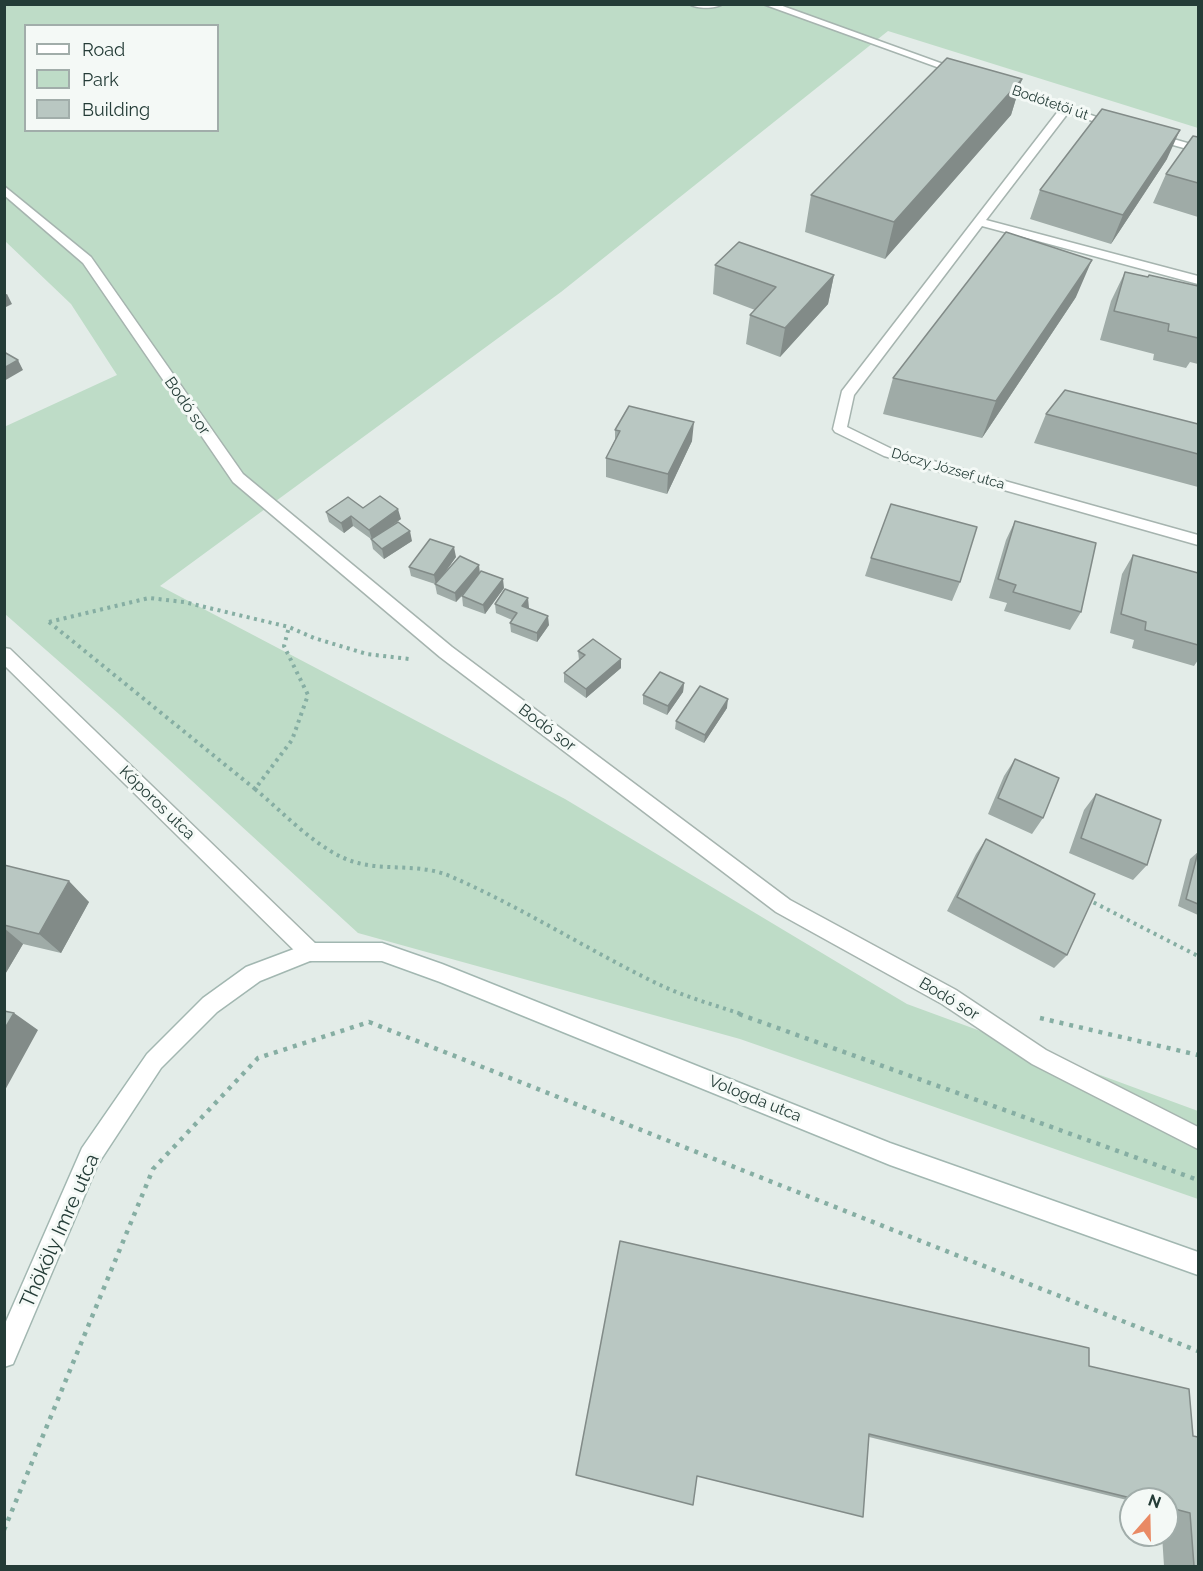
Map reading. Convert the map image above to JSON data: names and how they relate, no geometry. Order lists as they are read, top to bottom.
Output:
{
  "streets": {
    "street": [
      "Bodótetői út",
      "Bodó sor",
      "Dóczy József utca",
      "Kőporos utca",
      "Vologda utca",
      "Thököly Imre utca"
    ]
  },
  "crossings": [
    ["Bodótetői út", "Dóczy József utca"],
    ["Kőporos utca", "Vologda utca"],
    ["Kőporos utca", "Thököly Imre utca"],
    ["Vologda utca", "Thököly Imre utca"]
  ],
  "legend": ["Road", "Park", "Building"],
  "north": "top"
}
